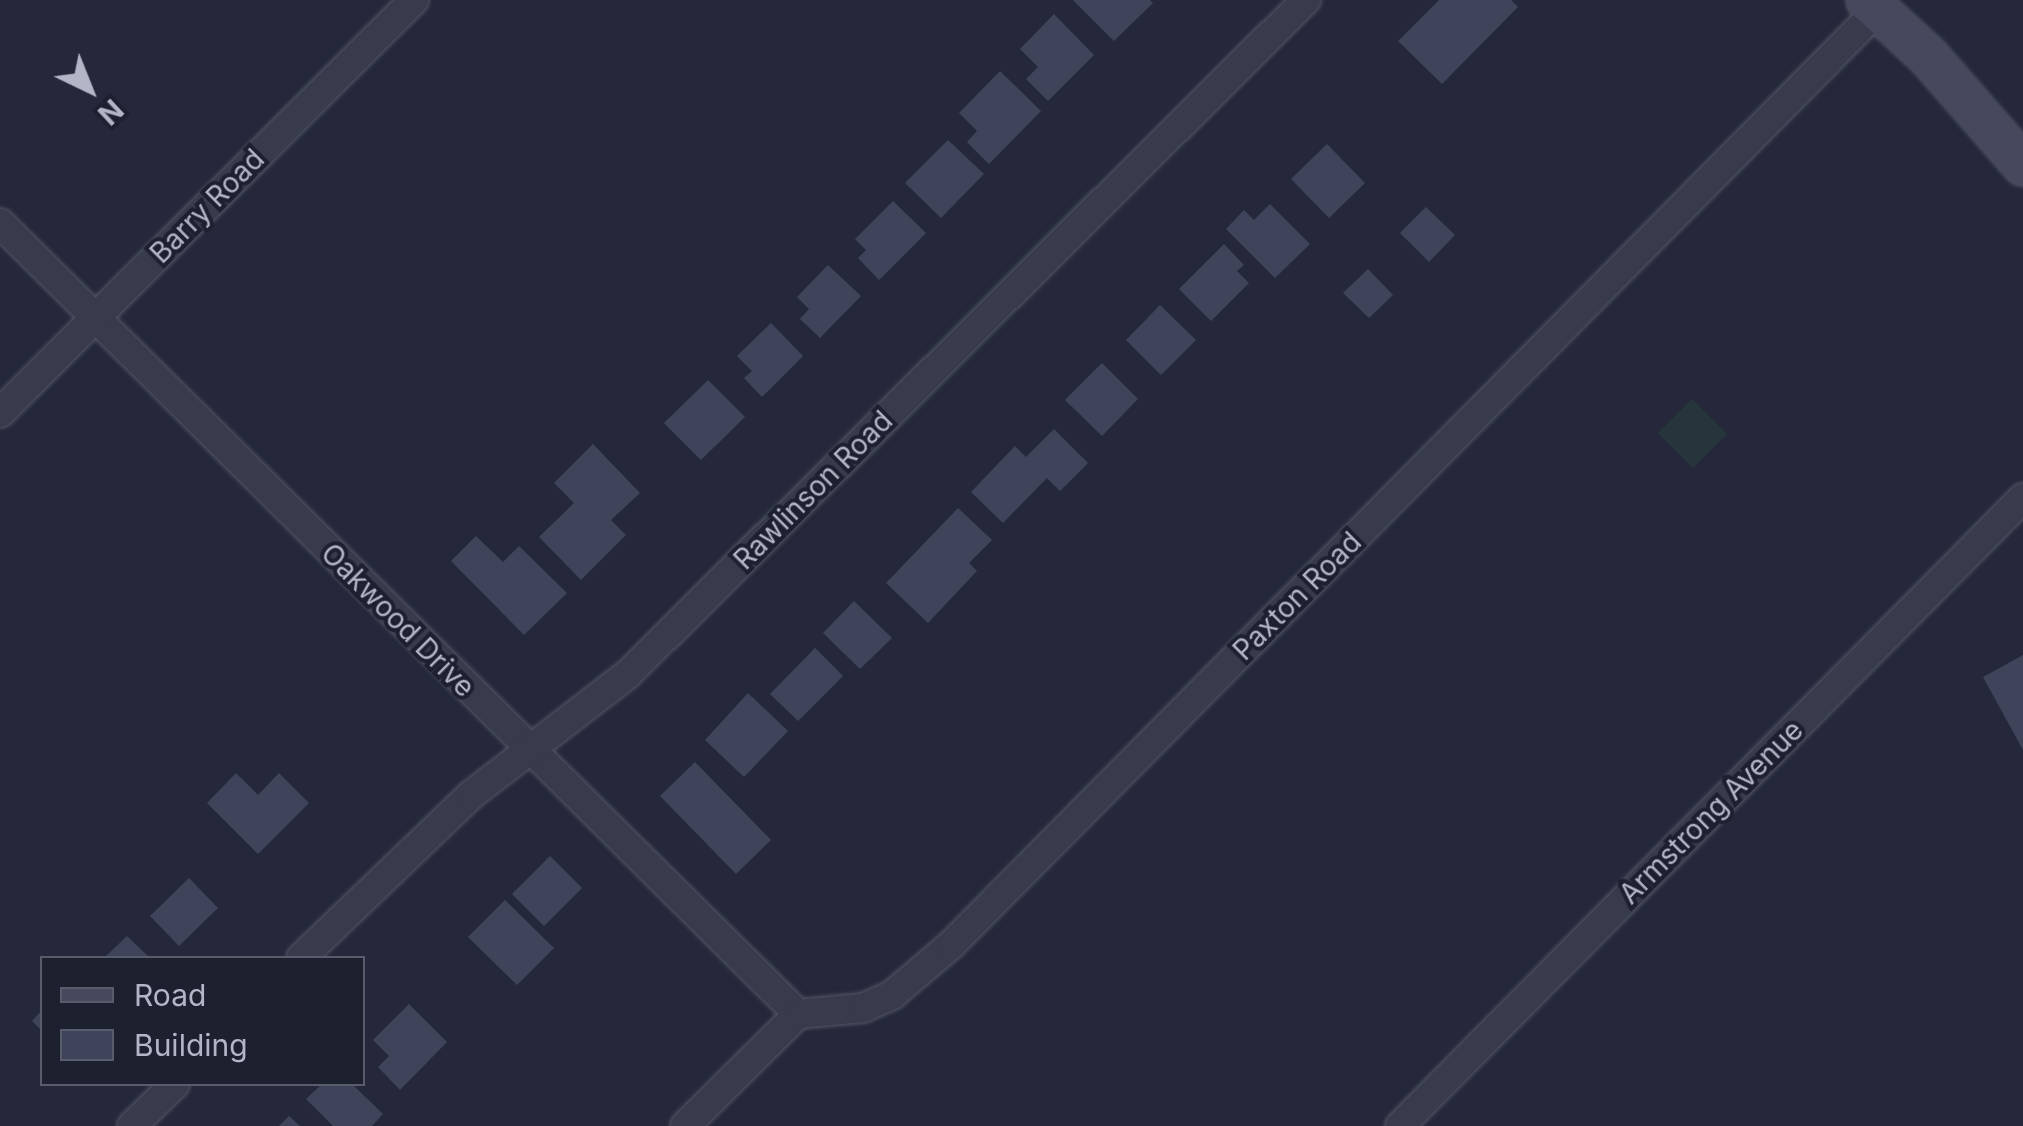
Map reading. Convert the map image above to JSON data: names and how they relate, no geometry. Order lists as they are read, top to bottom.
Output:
{
  "streets": {
    "street": [
      "Barry Road",
      "Rawlinson Road",
      "Paxton Road",
      "Oakwood Drive",
      "Armstrong Avenue"
    ]
  },
  "crossings": [
    ["Barry Road", "Oakwood Drive"],
    ["Rawlinson Road", "Oakwood Drive"],
    ["Paxton Road", "Oakwood Drive"]
  ],
  "legend": ["Road", "Building"],
  "north": "bottom right"
}
